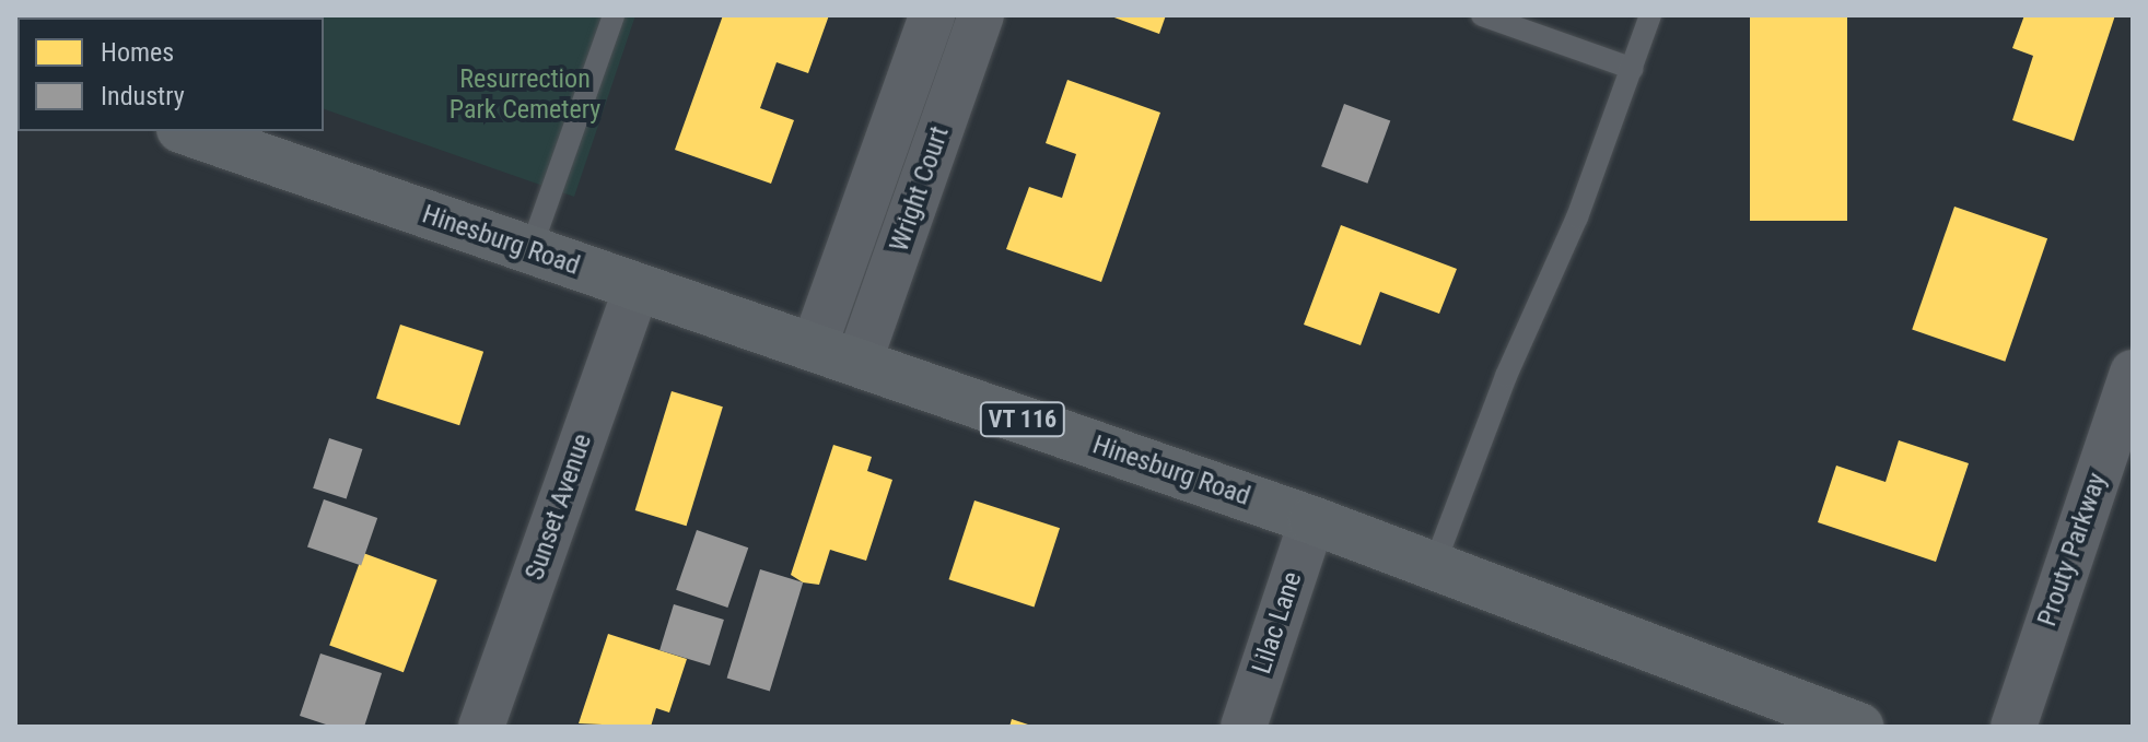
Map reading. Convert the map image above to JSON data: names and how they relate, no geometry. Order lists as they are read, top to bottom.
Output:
{
  "streets": {
    "main road": ["Hinesburg Road", "VT 116"],
    "street": [
      "Wright Court",
      "Sunset Avenue",
      "Prouty Parkway",
      "Lilac Lane"
    ]
  },
  "crossings": [
    ["Wright Court", "Hinesburg Road"],
    ["Hinesburg Road", "Sunset Avenue"],
    ["Hinesburg Road", "Lilac Lane"]
  ],
  "parks": ["Resurrection Park Cemetery"],
  "legend": ["Homes", "Industry"]
}
